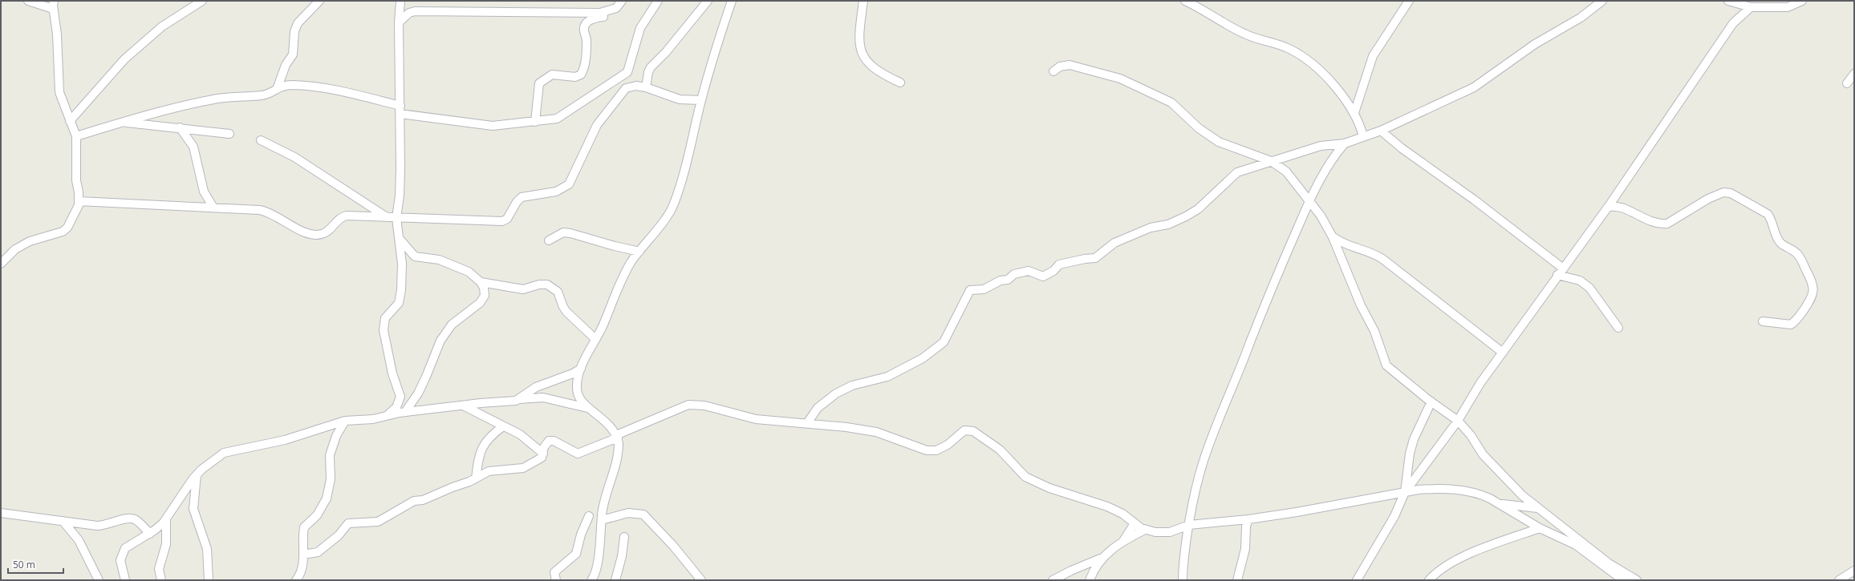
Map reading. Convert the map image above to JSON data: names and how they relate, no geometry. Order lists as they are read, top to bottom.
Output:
{
  "scale_bar": "50 m"
}
